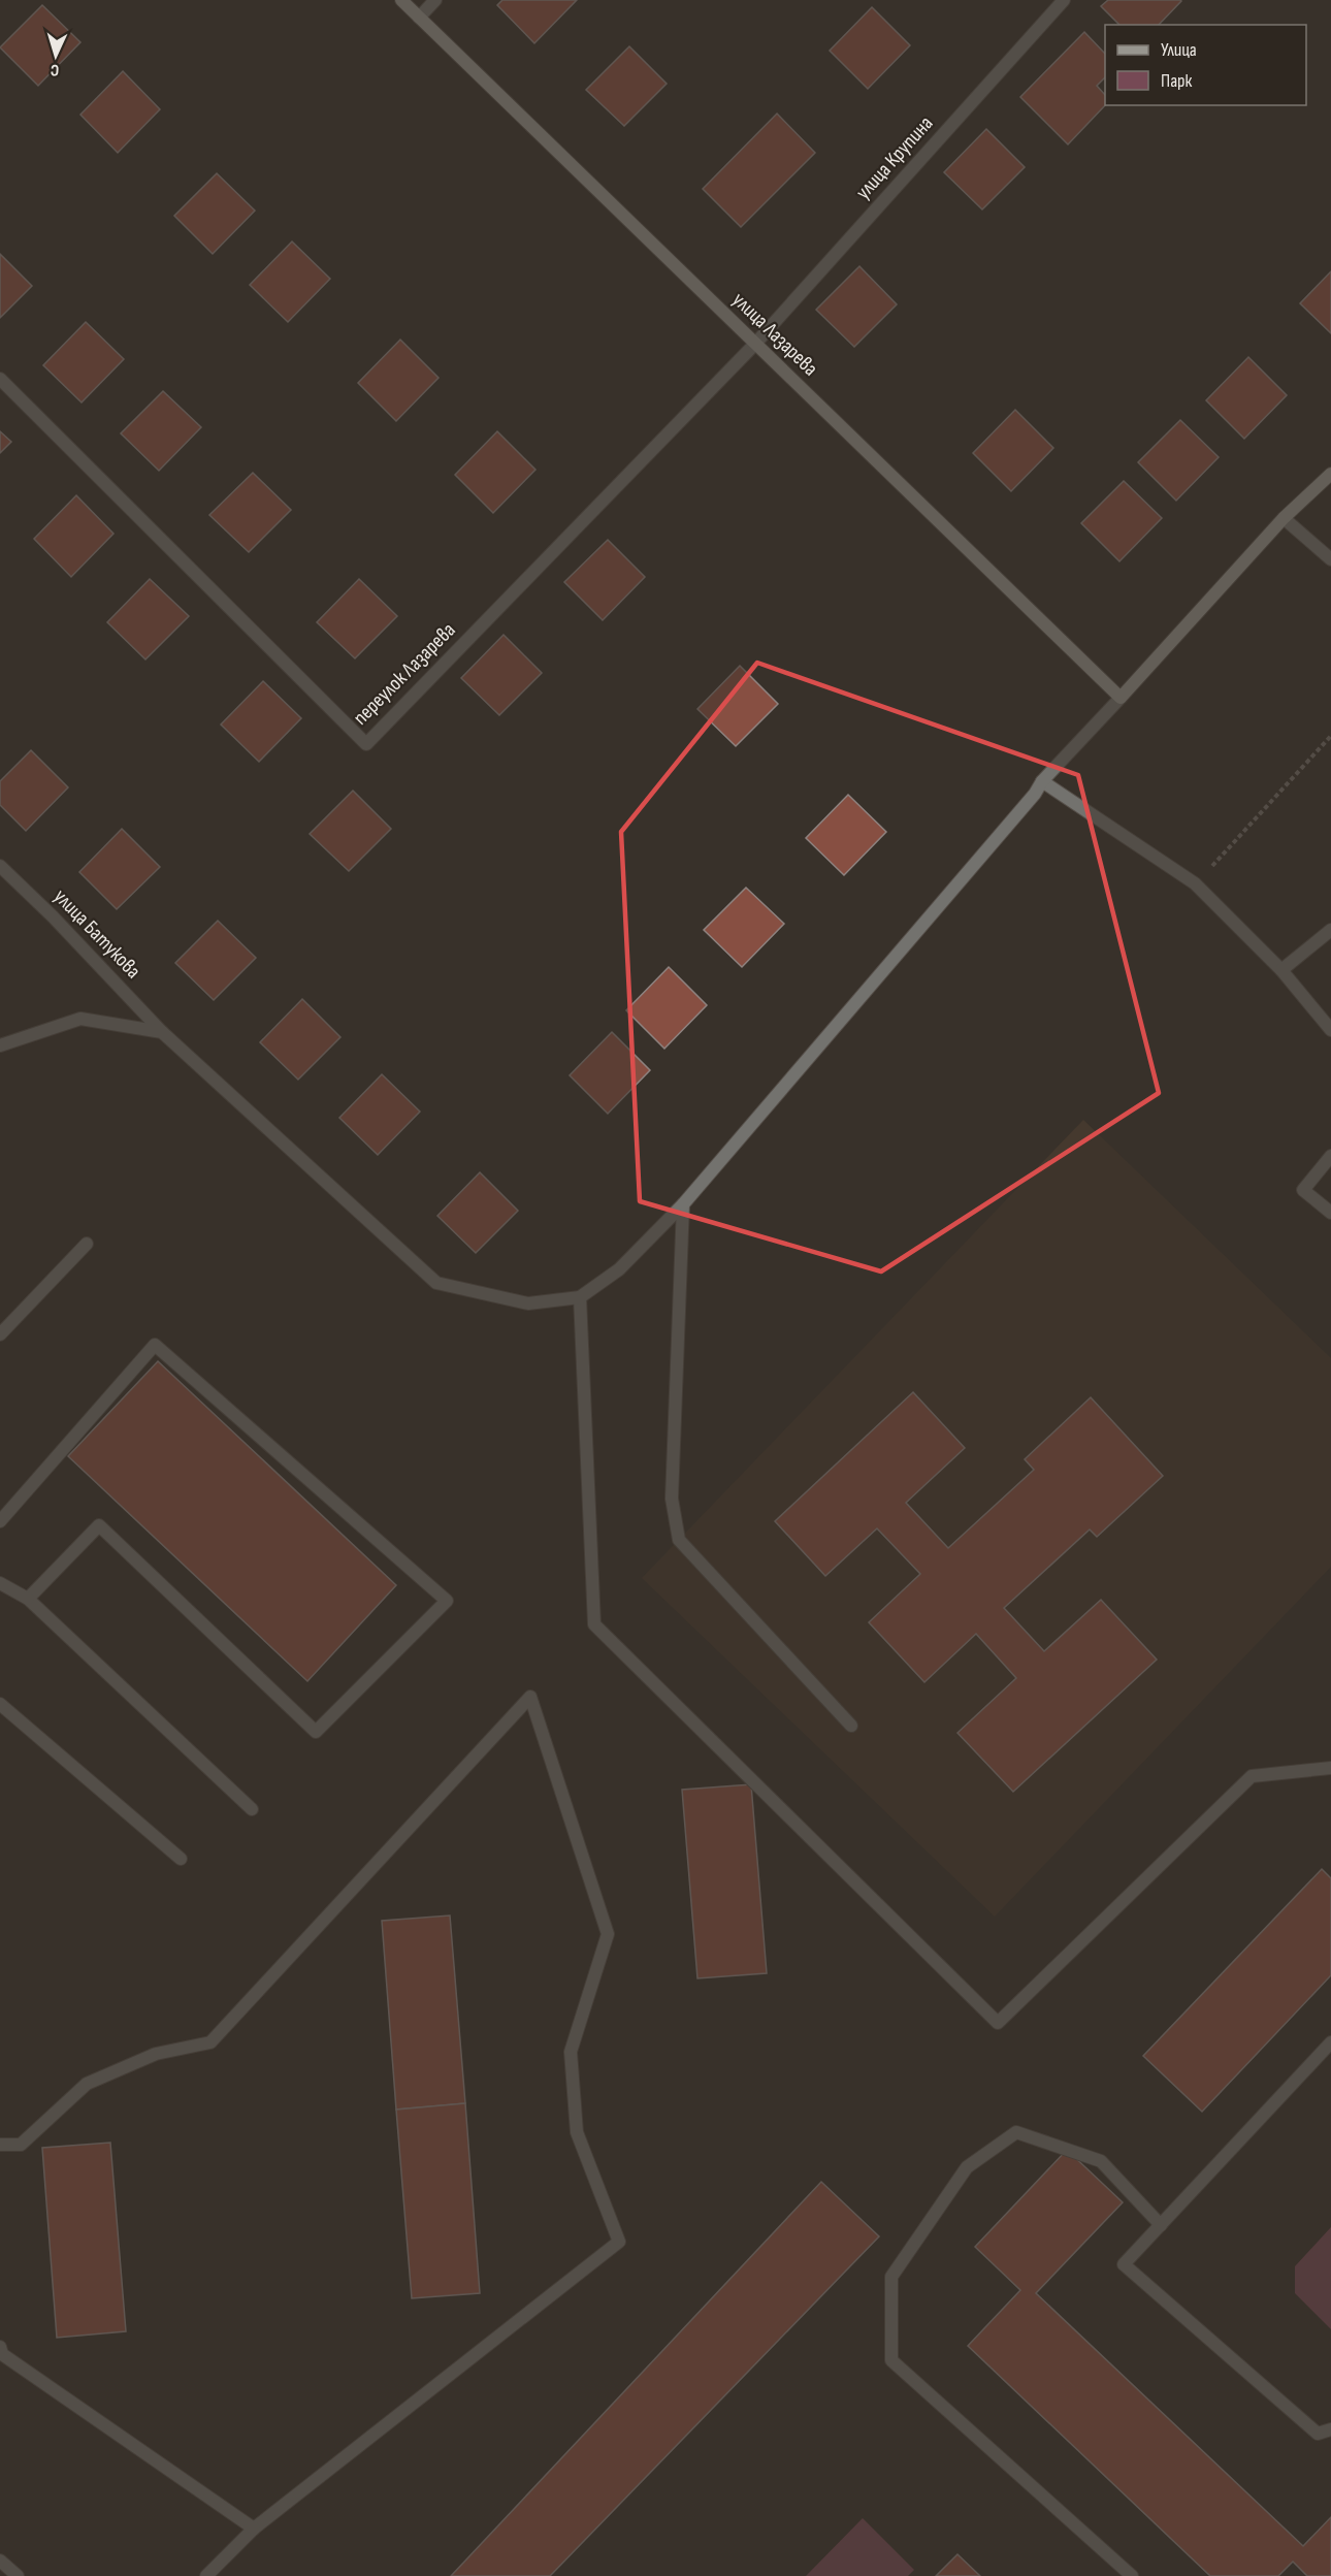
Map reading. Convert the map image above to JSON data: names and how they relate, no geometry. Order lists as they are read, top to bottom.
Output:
{
  "streets": {
    "main road": ["улица Лазарева"],
    "street": ["улица Крупина", "переулок Лазарева", "улица Батукова"]
  },
  "crossings": [
    ["улица Крупина", "улица Лазарева"],
    ["улица Крупина", "переулок Лазарева"],
    ["улица Лазарева", "переулок Лазарева"]
  ],
  "legend": ["Улица", "Парк"],
  "north": "bottom"
}
